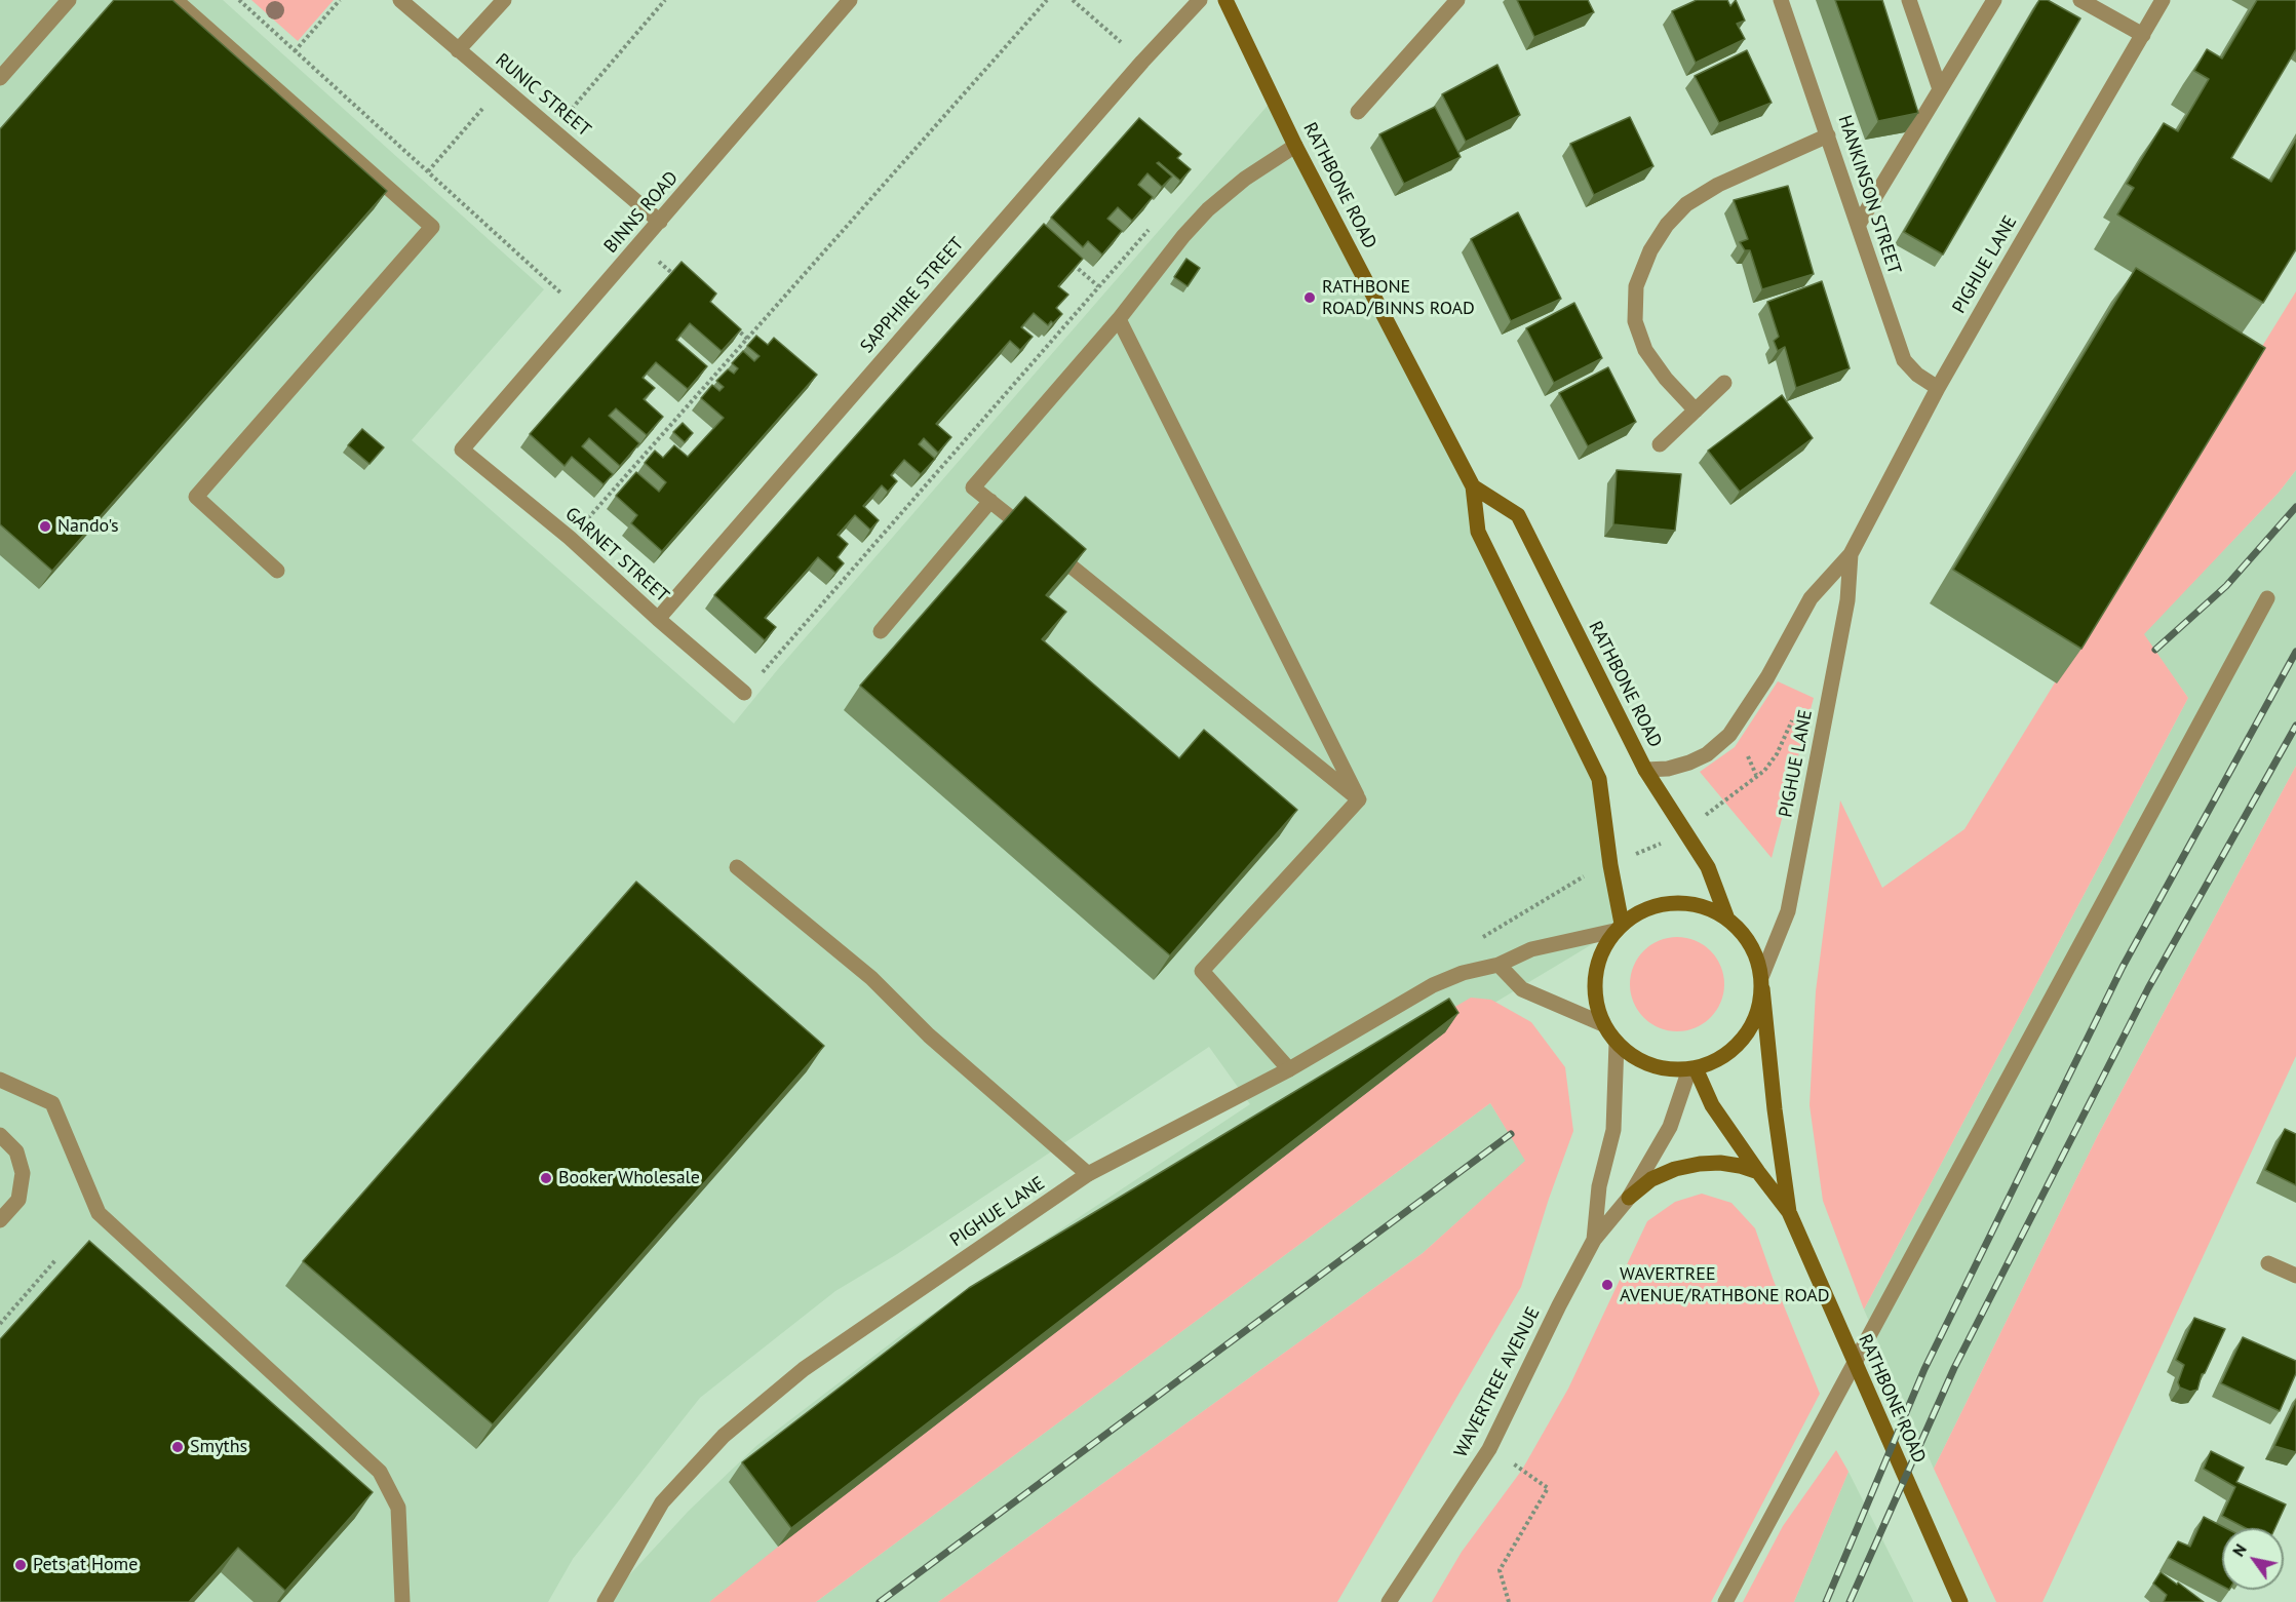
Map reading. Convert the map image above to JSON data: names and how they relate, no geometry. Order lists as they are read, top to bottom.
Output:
{
  "streets": {
    "main road": ["RATHBONE ROAD"],
    "street": [
      "RUNIC STREET",
      "HANKINSON STREET",
      "BINNS ROAD",
      "PIGHUE LANE",
      "SAPPHIRE STREET",
      "GARNET STREET",
      "WAVERTREE AVENUE"
    ]
  },
  "crossings": [
    ["RUNIC STREET", "BINNS ROAD"],
    ["RATHBONE ROAD", "PIGHUE LANE"],
    ["RATHBONE ROAD", "WAVERTREE AVENUE"],
    ["HANKINSON STREET", "PIGHUE LANE"],
    ["BINNS ROAD", "GARNET STREET"],
    ["PIGHUE LANE", "WAVERTREE AVENUE"],
    ["SAPPHIRE STREET", "GARNET STREET"]
  ],
  "places": [
    "RATHBONE ROAD/BINNS ROAD",
    "Nando's",
    "Booker Wholesale",
    "WAVERTREE AVENUE/RATHBONE ROAD",
    "Smyths",
    "Pets at Home"
  ],
  "north": "top left"
}
